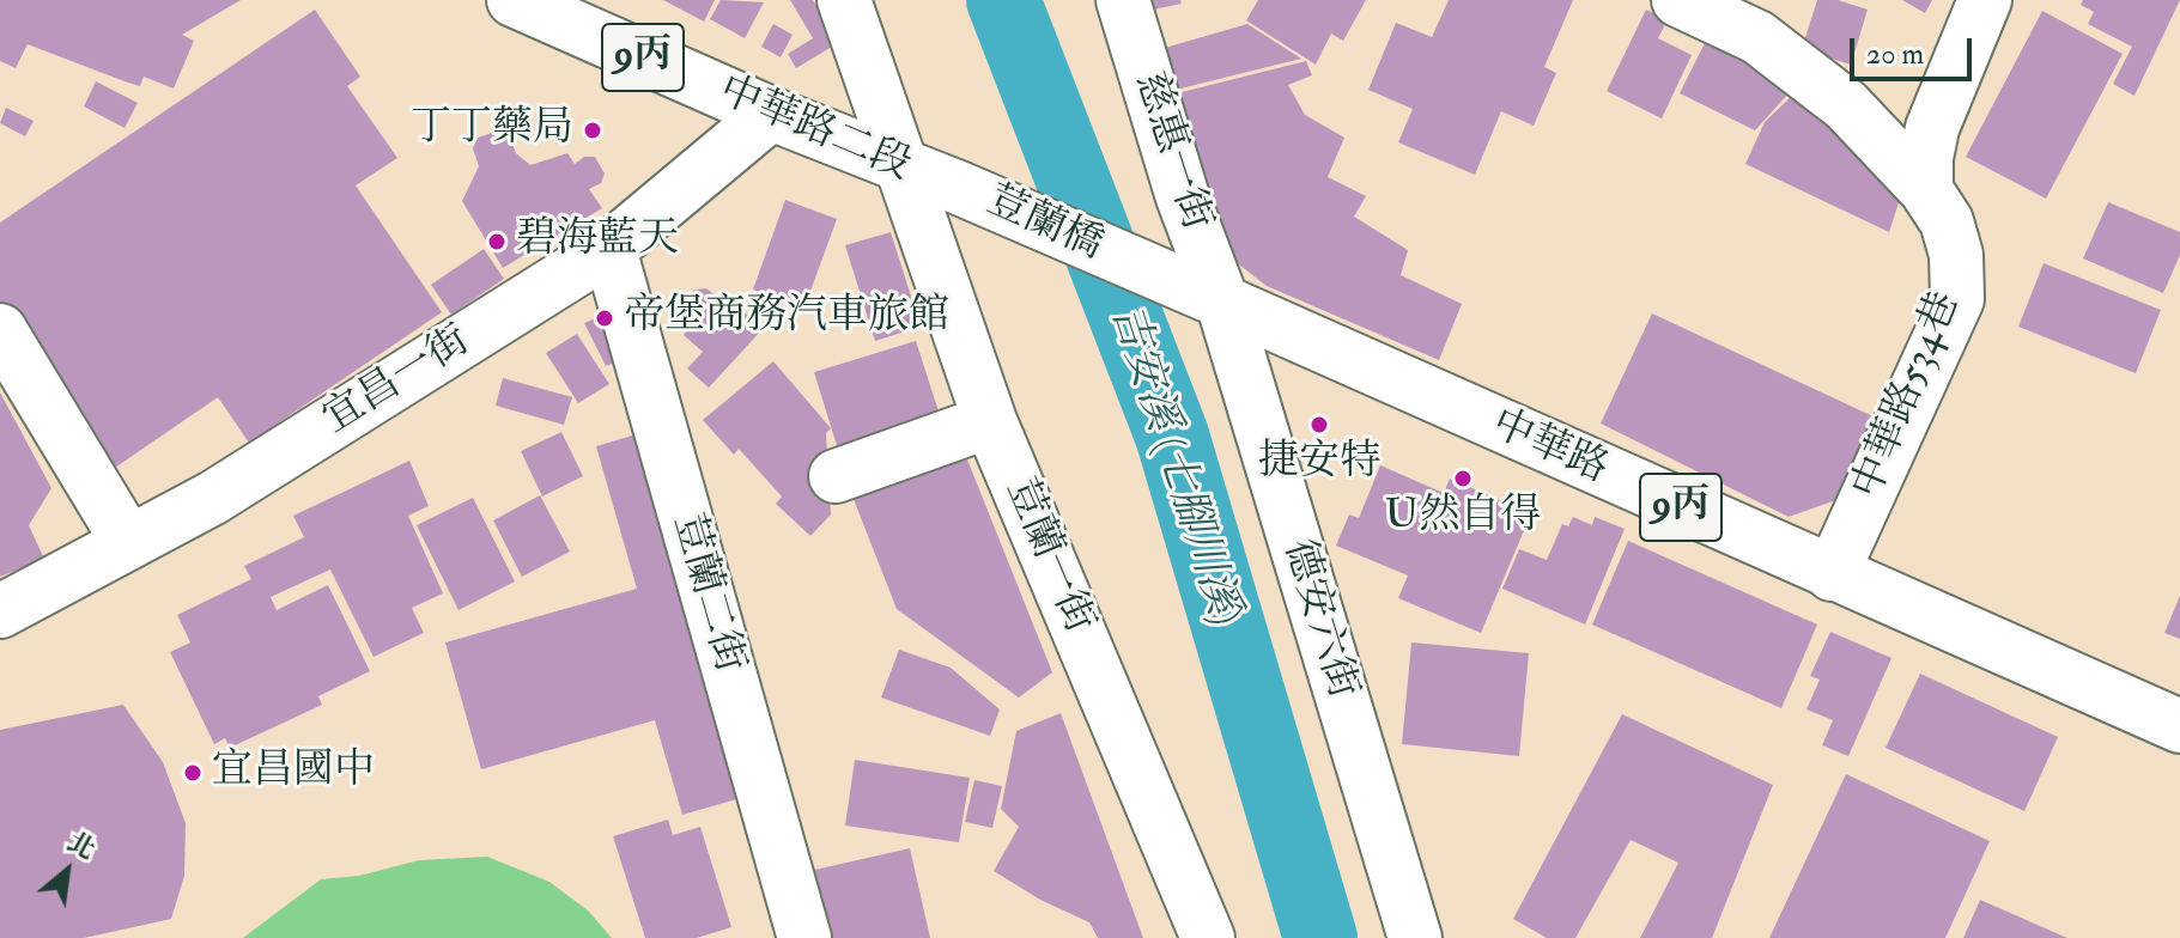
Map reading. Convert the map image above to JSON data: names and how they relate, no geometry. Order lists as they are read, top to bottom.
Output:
{
  "streets": {
    "street": [
      "9丙",
      "中華路二段",
      "慈惠一街",
      "荳蘭橋",
      "宜昌一街",
      "中華路534巷",
      "中華路",
      "荳蘭一街",
      "荳蘭二街",
      "德安六街"
    ]
  },
  "crossings": [
    ["中華路二段", "荳蘭橋"],
    ["中華路二段", "宜昌一街"],
    ["中華路二段", "荳蘭一街"],
    ["慈惠一街", "荳蘭橋"],
    ["慈惠一街", "中華路"],
    ["慈惠一街", "德安六街"],
    ["荳蘭橋", "中華路"],
    ["荳蘭橋", "德安六街"],
    ["宜昌一街", "荳蘭二街"],
    ["中華路534巷", "中華路"],
    ["中華路", "德安六街"]
  ],
  "water": ["吉安溪 (七腳川溪)"],
  "places": [
    "丁丁藥局",
    "碧海藍天",
    "帝堡商務汽車旅館",
    "捷安特",
    "U然自得",
    "宜昌國中"
  ],
  "scale_bar": "20 m",
  "north": "top right"
}
